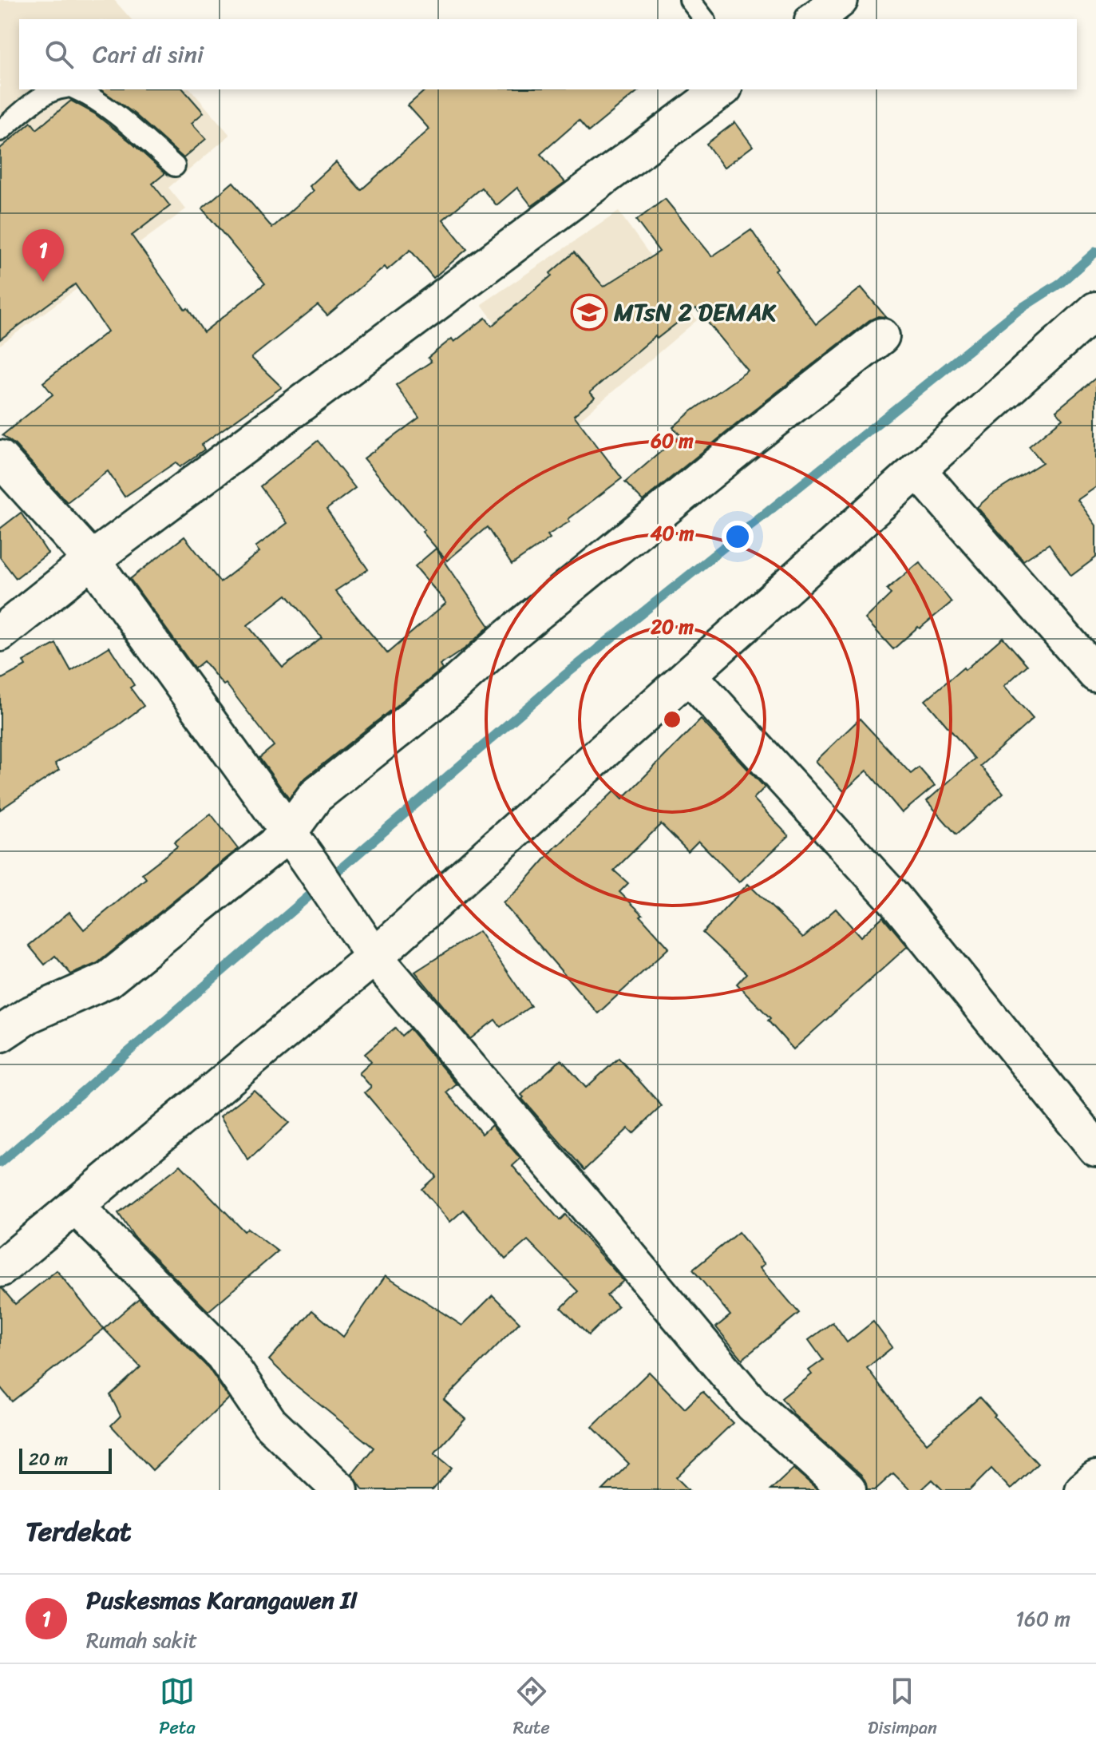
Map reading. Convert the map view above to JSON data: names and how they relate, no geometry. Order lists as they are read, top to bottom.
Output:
{
  "places": {
    "school or university": ["MTsN 2 DEMAK"]
  },
  "scale_bar": "20 m",
  "page": {
    "search": "Cari di sini",
    "pins": "1",
    "scale": "20 m",
    "heading": "Terdekat",
    "list": [
      {
        "mark": "1",
        "name": "Puskesmas Karangawen II",
        "note": "Rumah sakit",
        "value": "160 m"
      }
    ],
    "nav": ["Peta", "Rute", "Disimpan"]
  },
  "rings": ["60 m", "40 m", "20 m"]
}
